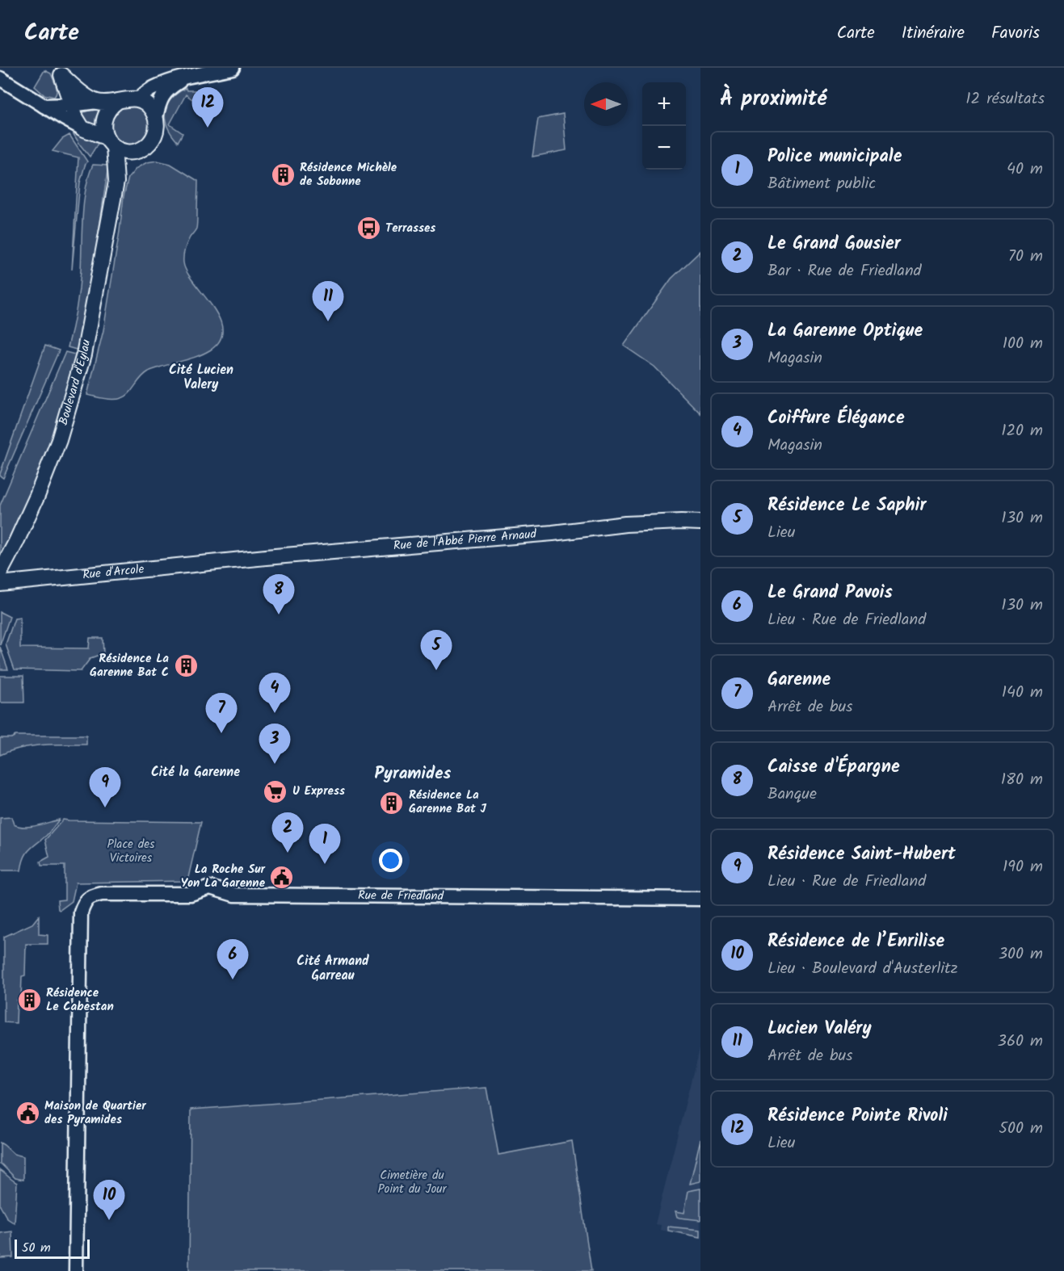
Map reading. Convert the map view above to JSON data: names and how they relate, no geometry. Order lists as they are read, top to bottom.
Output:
{
  "streets": {
    "main road": ["Boulevard d'Eylau", "Rue de l'Abbé Pierre Arnaud", "Rue d'Arcole"],
    "street": ["Rue de Friedland"]
  },
  "crossings": [
    ["Rue de l'Abbé Pierre Arnaud", "Rue d'Arcole"]
  ],
  "districts": [
    "Cité Lucien Valery",
    "Cité la Garenne",
    "Pyramides",
    "Cité Armand Garreau"
  ],
  "parks": ["Place des Victoires", "Cimetière du Point du Jour"],
  "places": {
    "building": [
      "Résidence Michèle de Sobonne",
      "Résidence La Garenne Bat C",
      "Résidence La Garenne Bat J",
      "Résidence Le Cabestan"
    ],
    "bus stop": ["Terrasses"],
    "supermarket": ["U Express"],
    "public building": ["La Roche Sur Yon La Garenne", "Maison de Quartier des Pyramides"]
  },
  "scale_bar": "50 m",
  "north": "left",
  "page": {
    "header": "Carte",
    "nav": ["Carte", "Itinéraire", "Favoris"],
    "heading": ["À proximité", "12 résultats"],
    "map_buttons": ["+", "−"],
    "pins": [
      "12",
      "11",
      "8",
      "5",
      "4",
      "7",
      "3",
      "9",
      "2",
      "1",
      "6",
      "10"
    ],
    "list": [
      {
        "mark": "1",
        "name": "Police municipale",
        "note": "Bâtiment public",
        "value": "40 m"
      },
      {
        "mark": "2",
        "name": "Le Grand Gousier",
        "note": "Bar · Rue de Friedland",
        "value": "70 m"
      },
      {
        "mark": "3",
        "name": "La Garenne Optique",
        "note": "Magasin",
        "value": "100 m"
      },
      {
        "mark": "4",
        "name": "Coiffure Élégance",
        "note": "Magasin",
        "value": "120 m"
      },
      {
        "mark": "5",
        "name": "Résidence Le Saphir",
        "note": "Lieu",
        "value": "130 m"
      },
      {
        "mark": "6",
        "name": "Le Grand Pavois",
        "note": "Lieu · Rue de Friedland",
        "value": "130 m"
      },
      {
        "mark": "7",
        "name": "Garenne",
        "note": "Arrêt de bus",
        "value": "140 m"
      },
      {
        "mark": "8",
        "name": "Caisse d'Épargne",
        "note": "Banque",
        "value": "180 m"
      },
      {
        "mark": "9",
        "name": "Résidence Saint-Hubert",
        "note": "Lieu · Rue de Friedland",
        "value": "190 m"
      },
      {
        "mark": "10",
        "name": "Résidence de l’Enrilise",
        "note": "Lieu · Boulevard d'Austerlitz",
        "value": "300 m"
      },
      {
        "mark": "11",
        "name": "Lucien Valéry",
        "note": "Arrêt de bus",
        "value": "360 m"
      },
      {
        "mark": "12",
        "name": "Résidence Pointe Rivoli",
        "note": "Lieu",
        "value": "500 m"
      }
    ],
    "scale": "50 m"
  }
}
